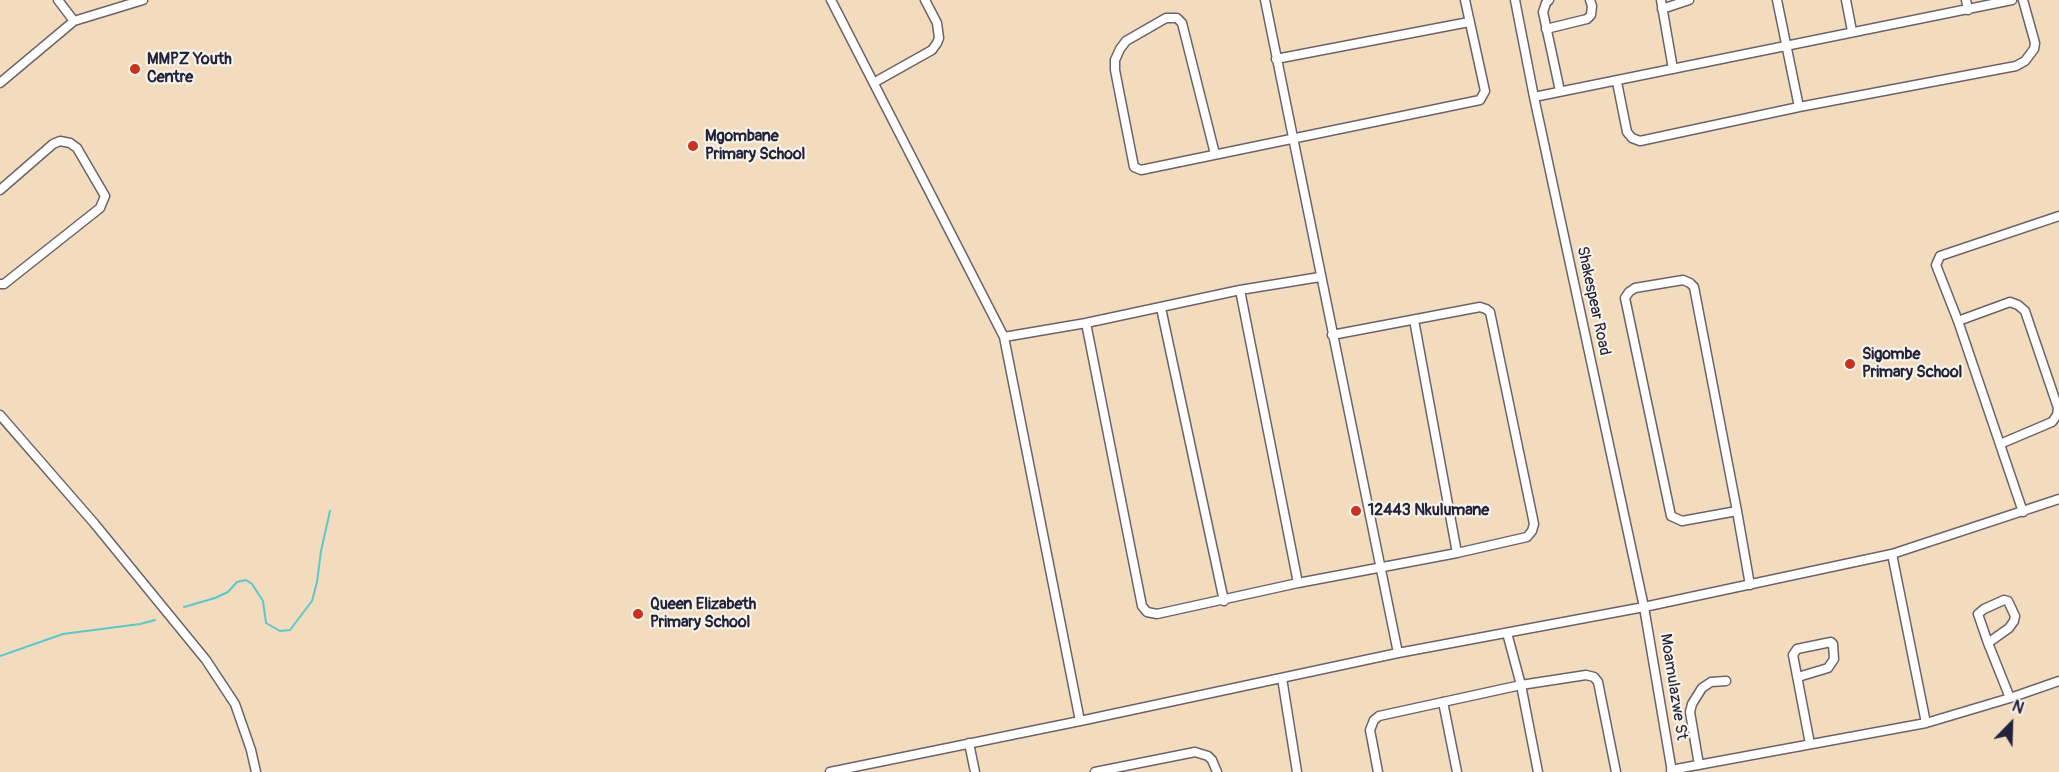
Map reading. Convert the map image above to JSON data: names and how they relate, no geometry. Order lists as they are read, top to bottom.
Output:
{
  "streets": {
    "street": ["Shakespear Road", "Moamulazwe St"]
  },
  "crossings": [
    ["Shakespear Road", "Moamulazwe St"]
  ],
  "places": [
    "MMPZ Youth Centre",
    "Mgombane Primary School",
    "Sigombe Primary School",
    "12443 Nkulumane",
    "Queen Elizabeth Primary School"
  ],
  "north": "top right"
}
